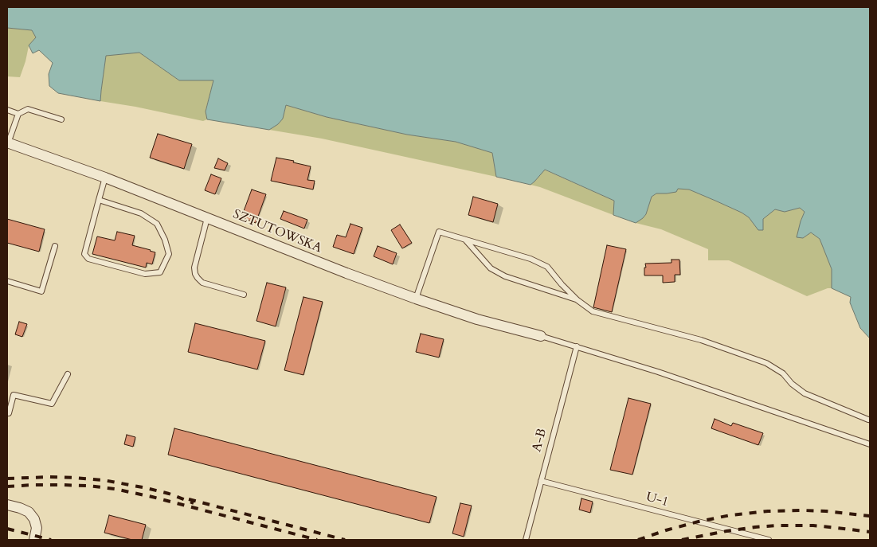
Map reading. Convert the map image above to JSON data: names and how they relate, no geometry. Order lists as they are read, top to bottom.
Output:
{
  "streets": {
    "street": ["SZTUTOWSKA"],
    "lane": ["A-B", "U-1"]
  },
  "crossings": [
    ["A-B", "U-1"]
  ]
}
